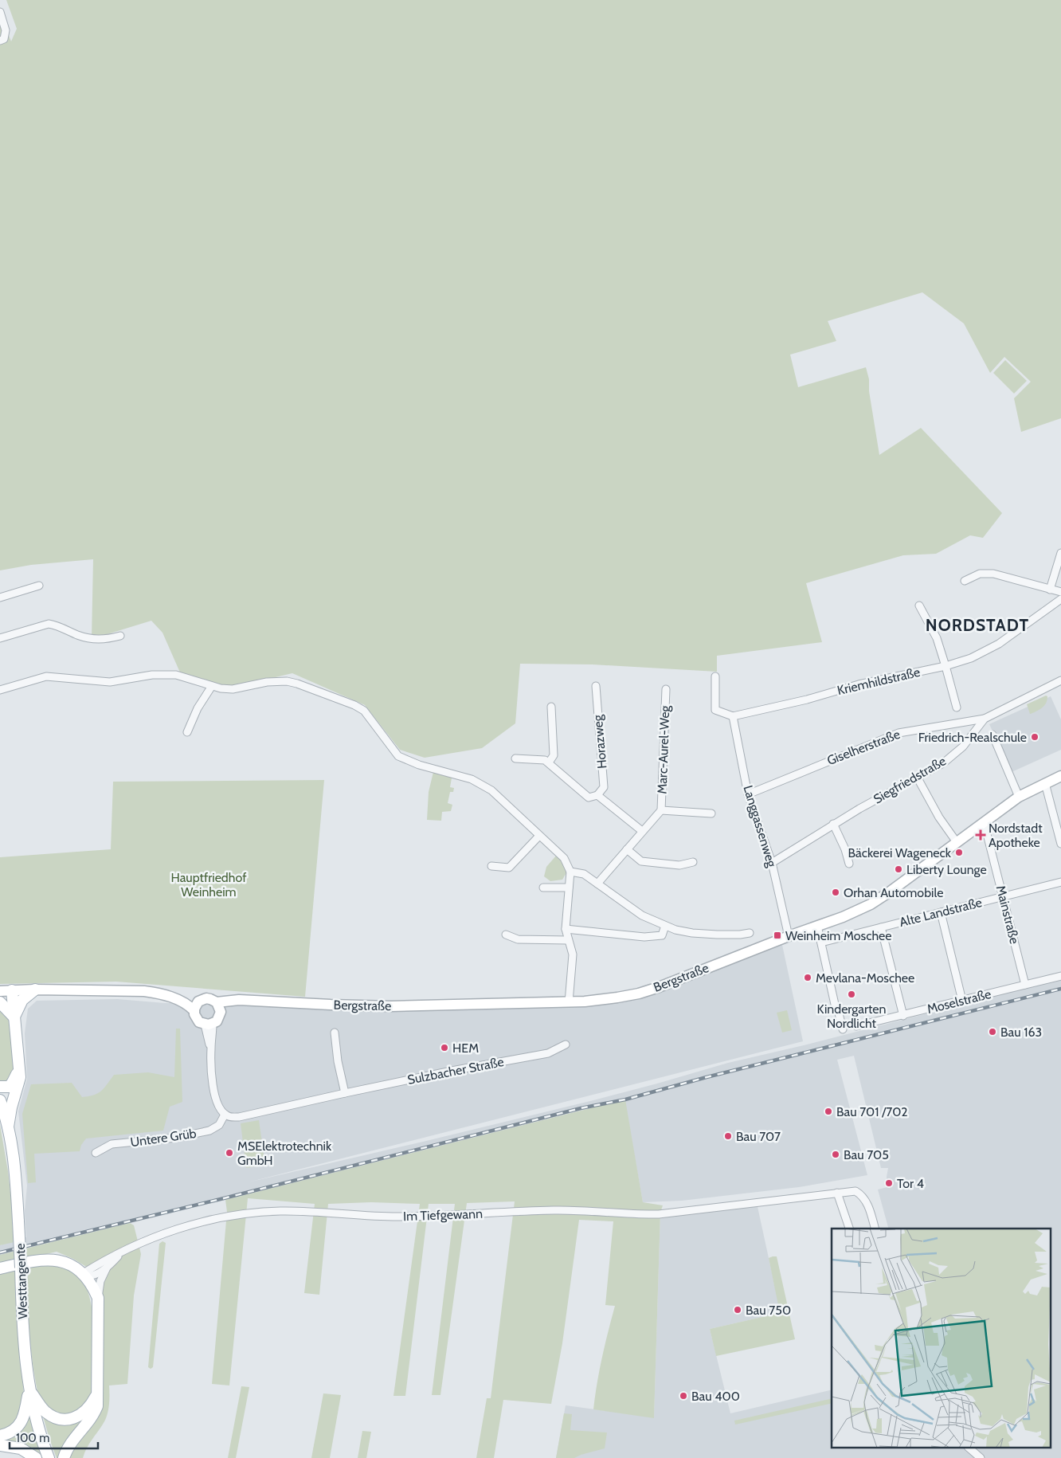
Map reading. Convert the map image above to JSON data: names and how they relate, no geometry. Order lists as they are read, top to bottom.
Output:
{
  "streets": {
    "main road": ["Bergstraße", "Westtangente"],
    "street": [
      "Kriemhildstraße",
      "Horazweg",
      "Giselherstraße",
      "Marc-Aurel-Weg",
      "Siegfriedstraße",
      "Langgassenweg",
      "Alte Landstraße",
      "Mainstraße",
      "Moselstraße",
      "Sulzbacher Straße",
      "Untere Grüb",
      "Im Tiefgewann"
    ]
  },
  "crossings": [
    ["Kriemhildstraße", "Langgassenweg"],
    ["Giselherstraße", "Siegfriedstraße"],
    ["Giselherstraße", "Langgassenweg"],
    ["Siegfriedstraße", "Langgassenweg"],
    ["Langgassenweg", "Bergstraße"],
    ["Alte Landstraße", "Mainstraße"],
    ["Mainstraße", "Bergstraße"],
    ["Mainstraße", "Moselstraße"],
    ["Sulzbacher Straße", "Untere Grüb"]
  ],
  "districts": ["NORDSTADT"],
  "parks": ["Hauptfriedhof Weinheim"],
  "places": {
    "other": [
      "Friedrich-Realschule",
      "Bäckerei Wageneck",
      "Liberty Lounge",
      "Orhan Automobile",
      "Mevlana-Moschee",
      "Kindergarten Nordlicht",
      "Bau 163",
      "HEM",
      "Bau 701 /702",
      "Bau 707",
      "MSElektrotechnik GmbH",
      "Bau 705",
      "Tor 4",
      "Bau 750",
      "Bau 400"
    ],
    "health": ["Nordstadt Apotheke"],
    "transit": ["Weinheim Moschee"]
  },
  "scale_bar": "100 m"
}
